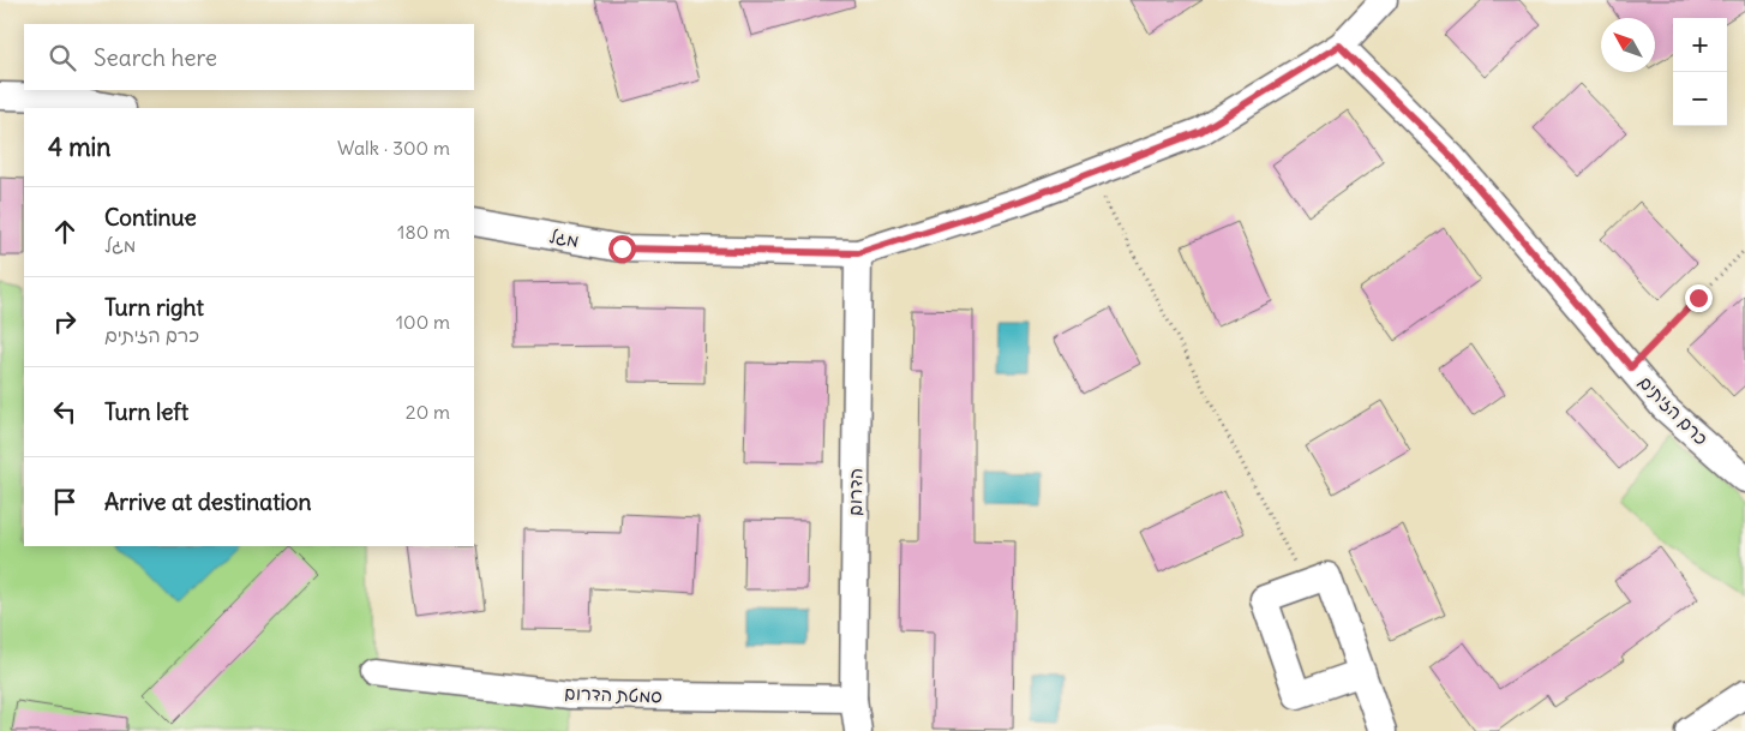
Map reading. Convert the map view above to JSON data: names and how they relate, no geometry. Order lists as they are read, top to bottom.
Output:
{
  "streets": {
    "street": [
      "מגל",
      "כרם הזיתים",
      "הדרום",
      "סמטת הדרום"
    ]
  },
  "crossings": [
    ["מגל", "כרם הזיתים"],
    ["מגל", "הדרום"],
    ["הדרום", "סמטת הדרום"]
  ],
  "north": "top left",
  "page": {
    "map_buttons": ["+", "−"],
    "search": "Search here",
    "heading": ["4 min", "Walk · 300 m"],
    "list": [
      ["Continue", "מגל", "180 m"],
      ["Turn right", "כרם הזיתים", "100 m"],
      ["Turn left", "20 m"],
      "Arrive at destination"
    ]
  }
}
